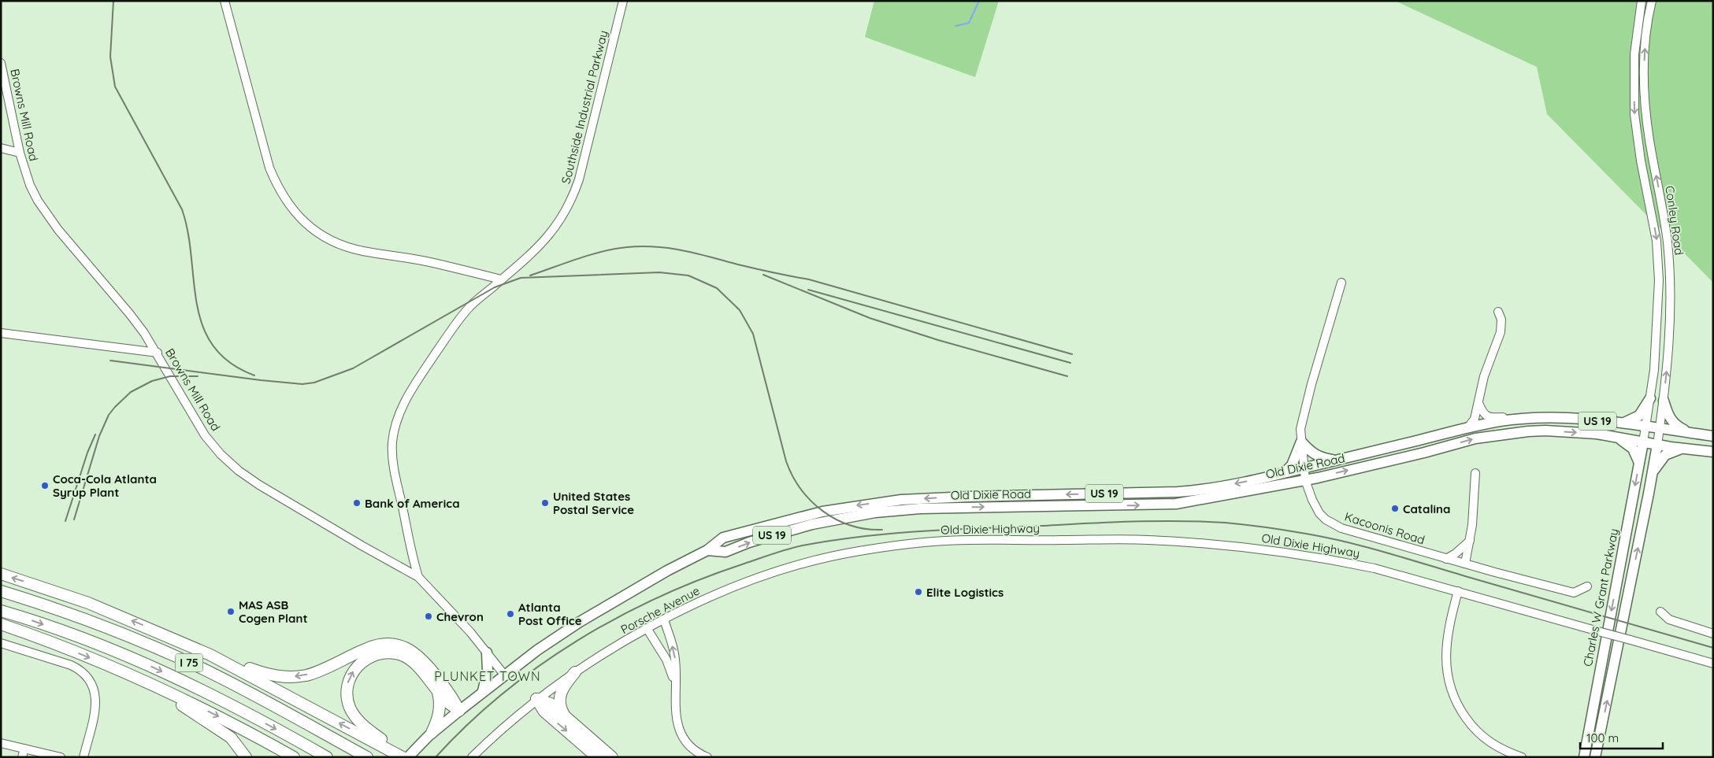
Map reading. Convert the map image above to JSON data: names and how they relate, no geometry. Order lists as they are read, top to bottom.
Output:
{
  "streets": {
    "highway": ["I 75"],
    "main road": ["US 19", "Old Dixie Road", "Charles W Grant Parkway"],
    "street": [
      "Southside Industrial Parkway",
      "Browns Mill Road",
      "Conley Road",
      "Kacoonis Road",
      "Old Dixie Highway",
      "Porsche Avenue"
    ]
  },
  "crossings": [
    ["Southside Industrial Parkway", "Browns Mill Road"],
    ["Browns Mill Road", "US 19"],
    ["Conley Road", "Old Dixie Road"],
    ["Conley Road", "Charles W Grant Parkway"],
    ["US 19", "Old Dixie Road"],
    ["Old Dixie Road", "Kacoonis Road"],
    ["Old Dixie Road", "Charles W Grant Parkway"],
    ["Old Dixie Highway", "Porsche Avenue"]
  ],
  "districts": ["PLUNKET TOWN"],
  "places": [
    "Coca-Cola Atlanta Syrup Plant",
    "Bank of America",
    "United States Postal Service",
    "Catalina",
    "Elite Logistics",
    "MAS ASB Cogen Plant",
    "Atlanta Post Office",
    "Chevron"
  ],
  "scale_bar": "100 m"
}
